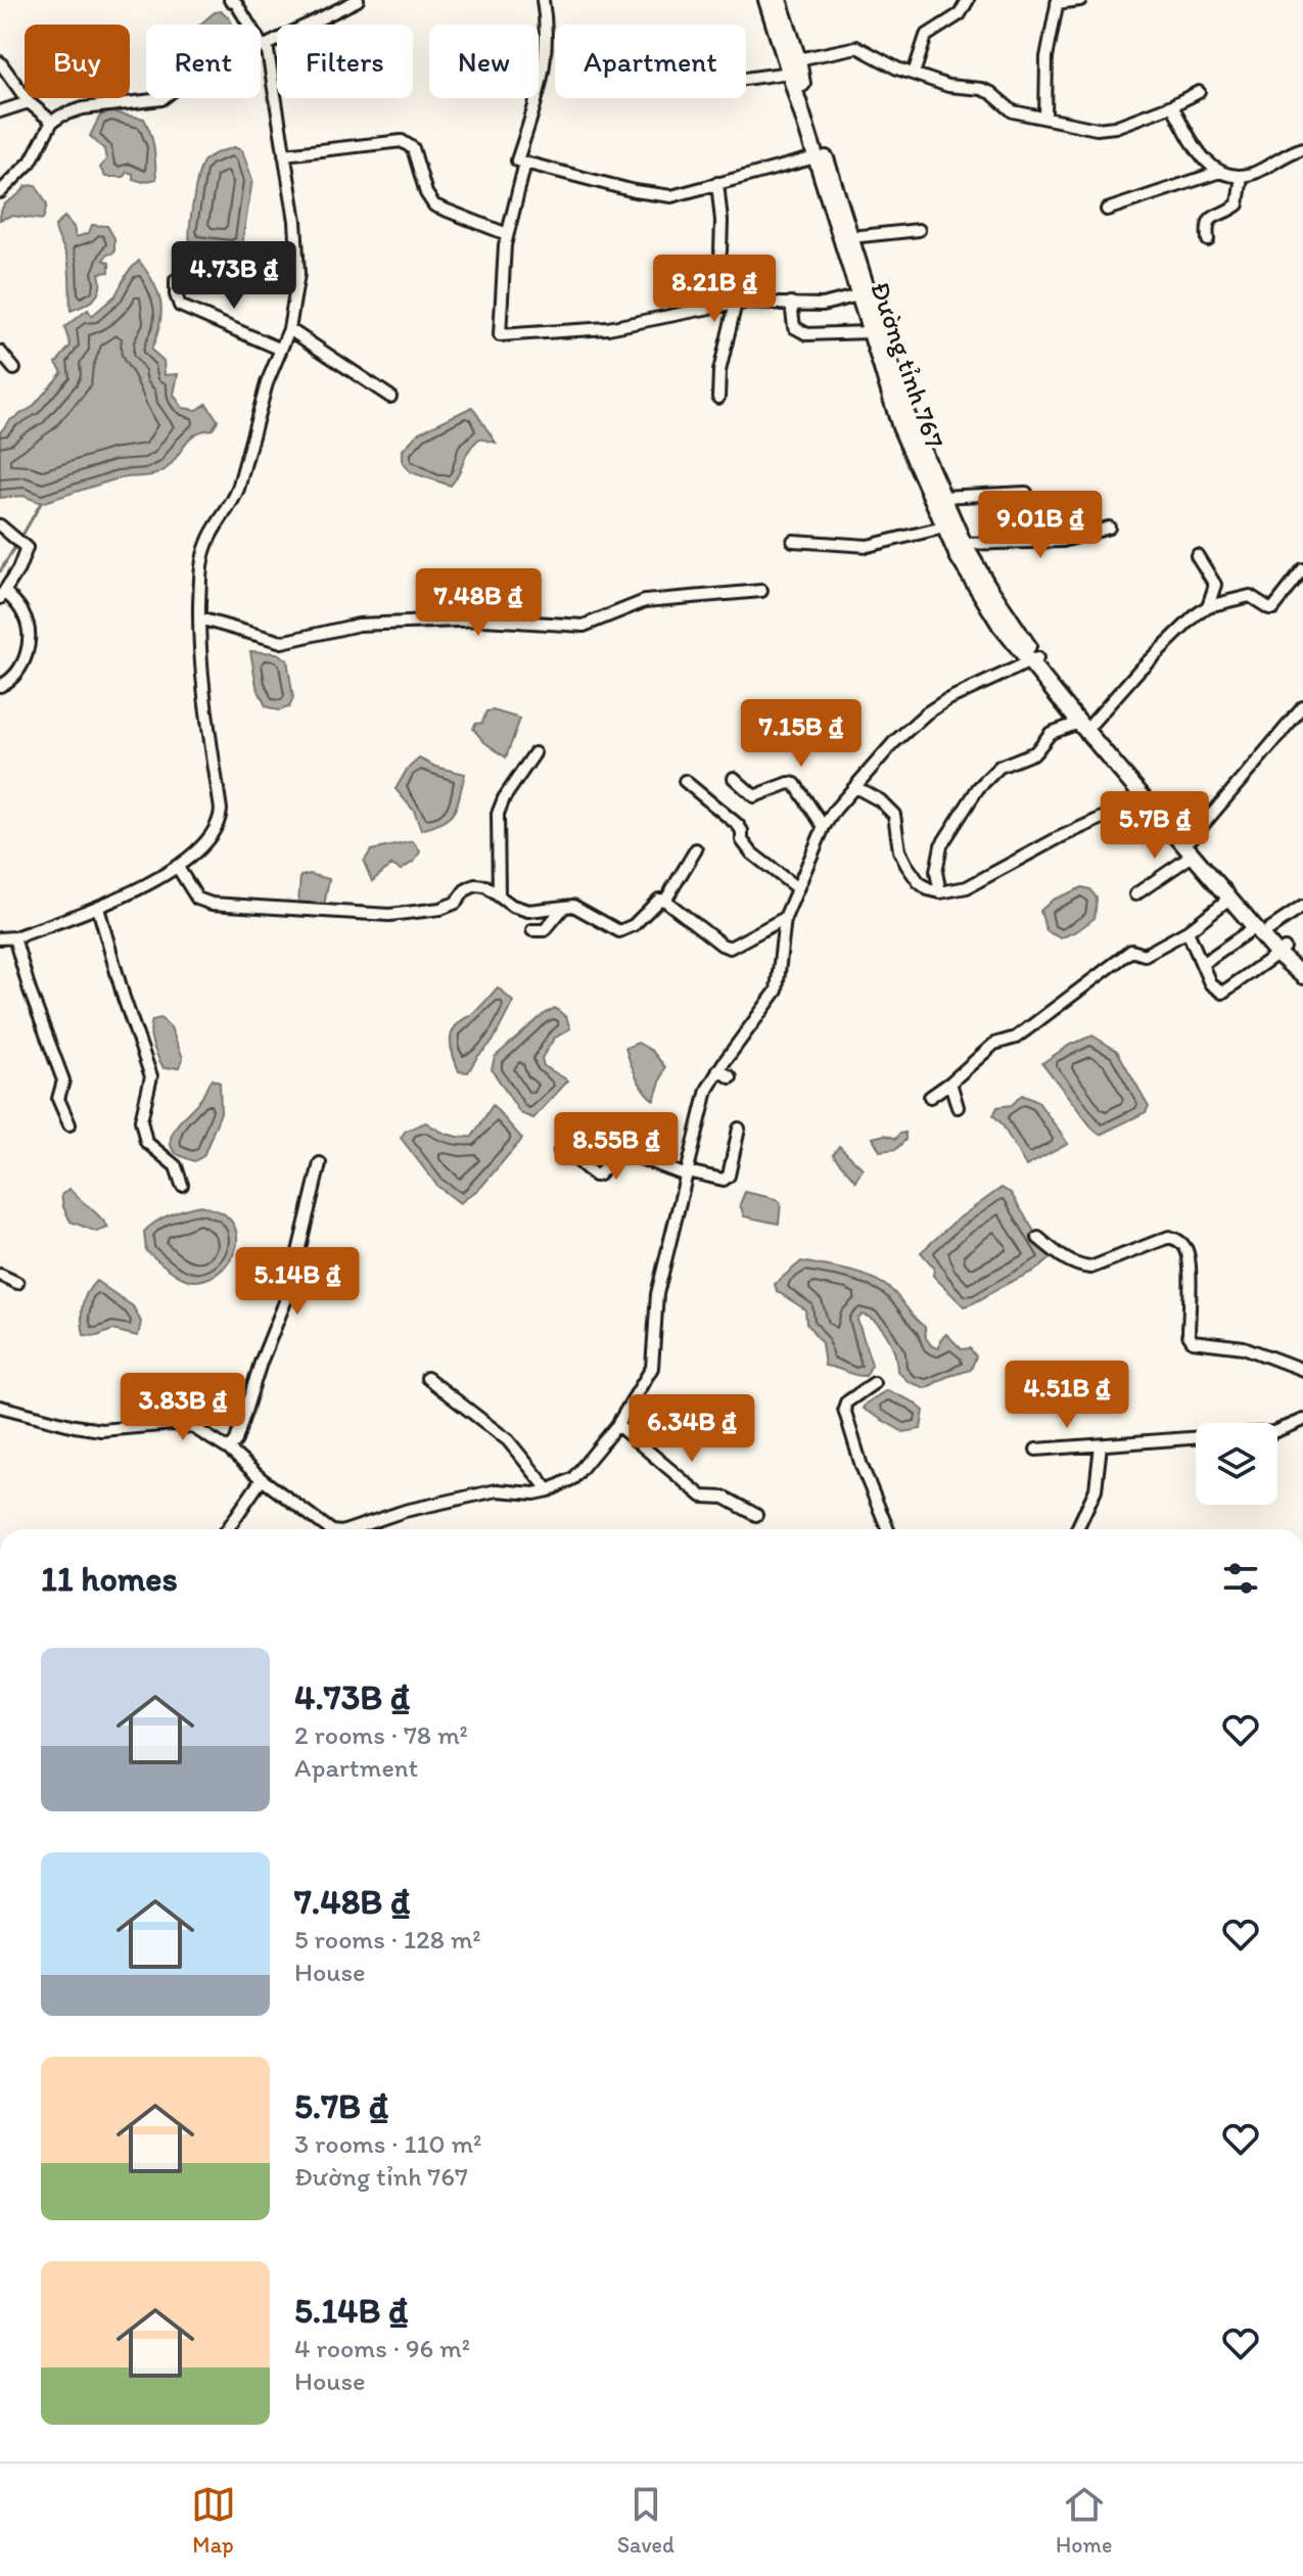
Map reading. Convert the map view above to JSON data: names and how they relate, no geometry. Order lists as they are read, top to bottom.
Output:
{
  "streets": {
    "main road": ["Đường tỉnh 767"]
  },
  "page": {
    "chip": [
      "Buy",
      "Rent",
      "Filters",
      "New",
      "Apartment"
    ],
    "price": [
      "4.73B ₫",
      "8.21B ₫",
      "9.01B ₫",
      "7.48B ₫",
      "7.15B ₫",
      "5.7B ₫",
      "8.55B ₫",
      "5.14B ₫",
      "4.51B ₫",
      "3.83B ₫",
      "6.34B ₫"
    ],
    "heading": "11 homes",
    "list": [
      {
        "name": "4.73B ₫",
        "note": "2 rooms · 78 m² · Apartment"
      },
      {
        "name": "7.48B ₫",
        "note": "5 rooms · 128 m² · House"
      },
      {
        "name": "5.7B ₫",
        "note": "3 rooms · 110 m² · Đường tỉnh 767"
      },
      {
        "name": "5.14B ₫",
        "note": "4 rooms · 96 m² · House"
      }
    ],
    "tabs": ["Map", "Saved", "Home"]
  }
}
